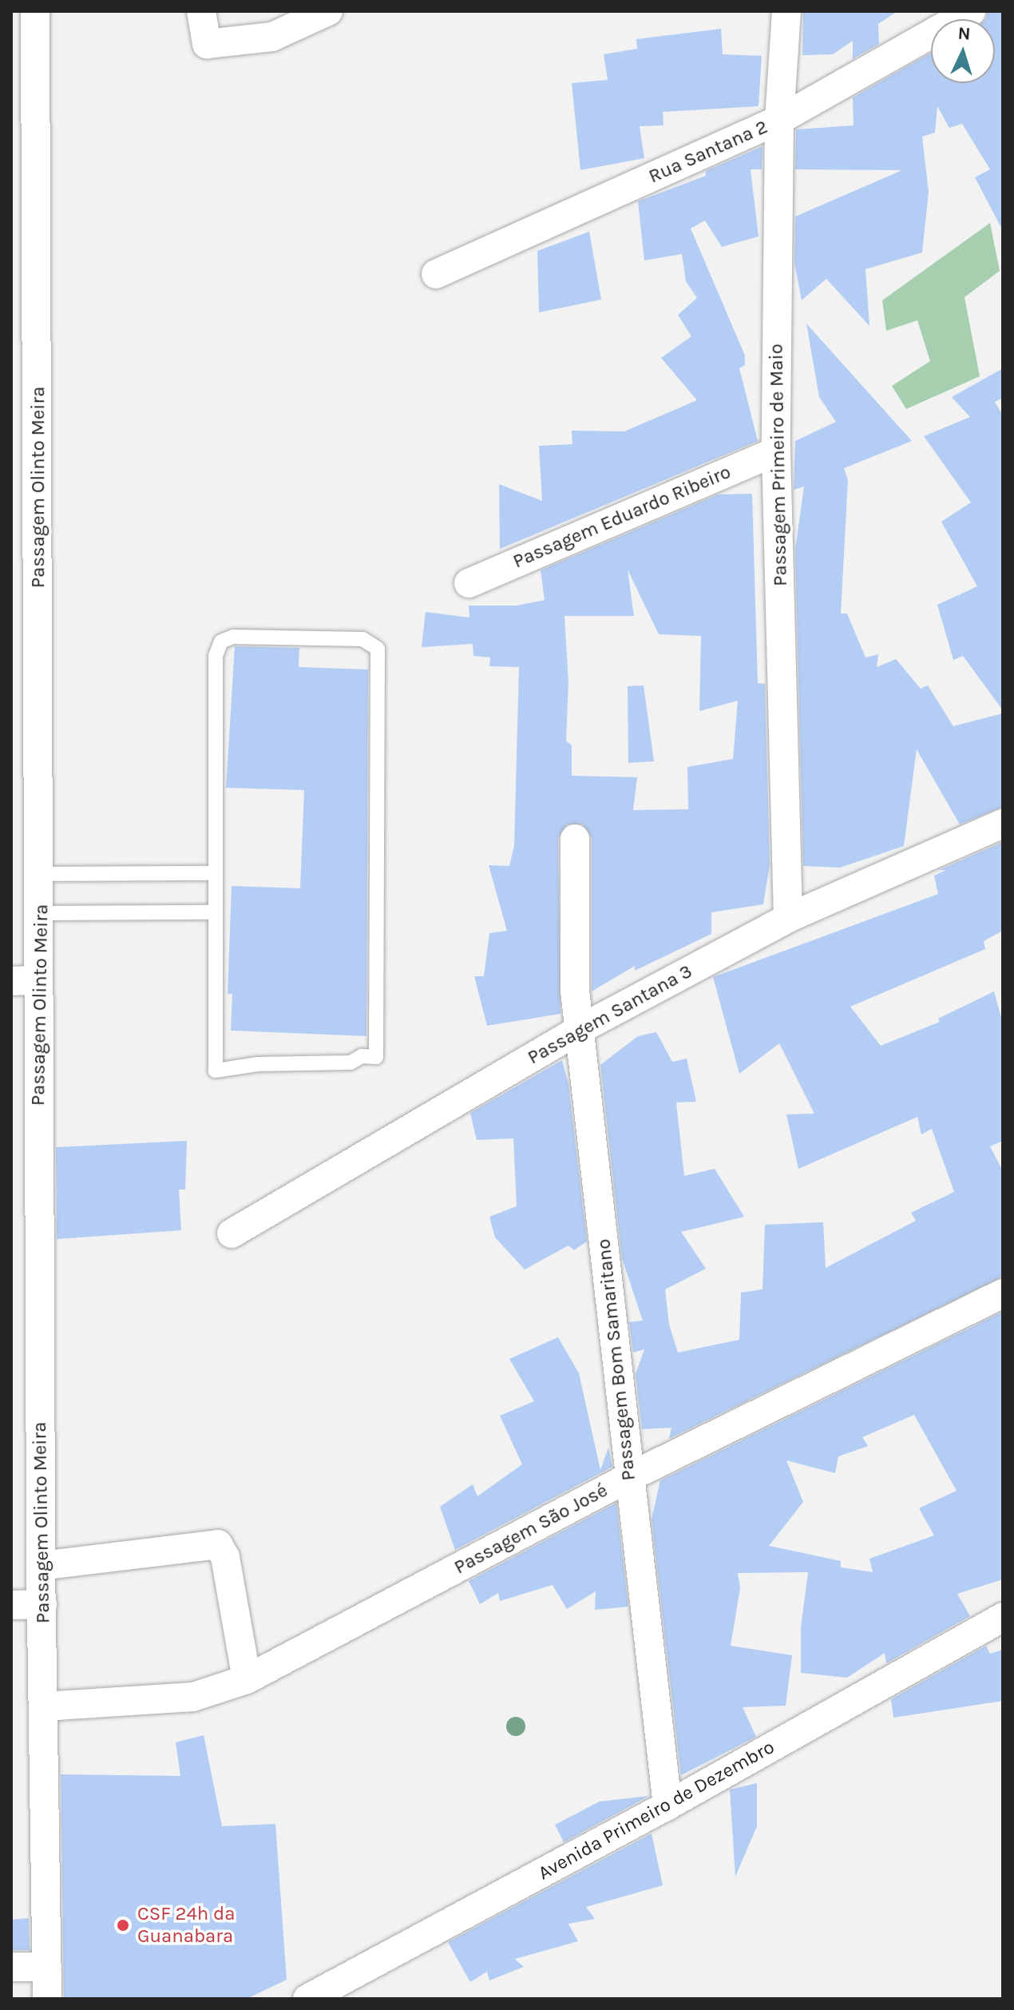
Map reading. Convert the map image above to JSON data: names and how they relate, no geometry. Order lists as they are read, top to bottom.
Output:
{
  "streets": {
    "street": [
      "Rua Santana 2",
      "Passagem Primeiro de Maio",
      "Passagem Olinto Meira",
      "Passagem Eduardo Ribeiro",
      "Passagem Santana 3",
      "Passagem Bom Samaritano",
      "Passagem São José",
      "Avenida Primeiro de Dezembro"
    ]
  },
  "crossings": [
    ["Rua Santana 2", "Passagem Primeiro de Maio"],
    ["Passagem Primeiro de Maio", "Passagem Eduardo Ribeiro"],
    ["Passagem Primeiro de Maio", "Passagem Santana 3"],
    ["Passagem Olinto Meira", "Passagem São José"],
    ["Passagem Santana 3", "Passagem Bom Samaritano"],
    ["Passagem Bom Samaritano", "Passagem São José"],
    ["Passagem Bom Samaritano", "Avenida Primeiro de Dezembro"]
  ],
  "places": ["CSF 24h da Guanabara"],
  "north": "top"
}
